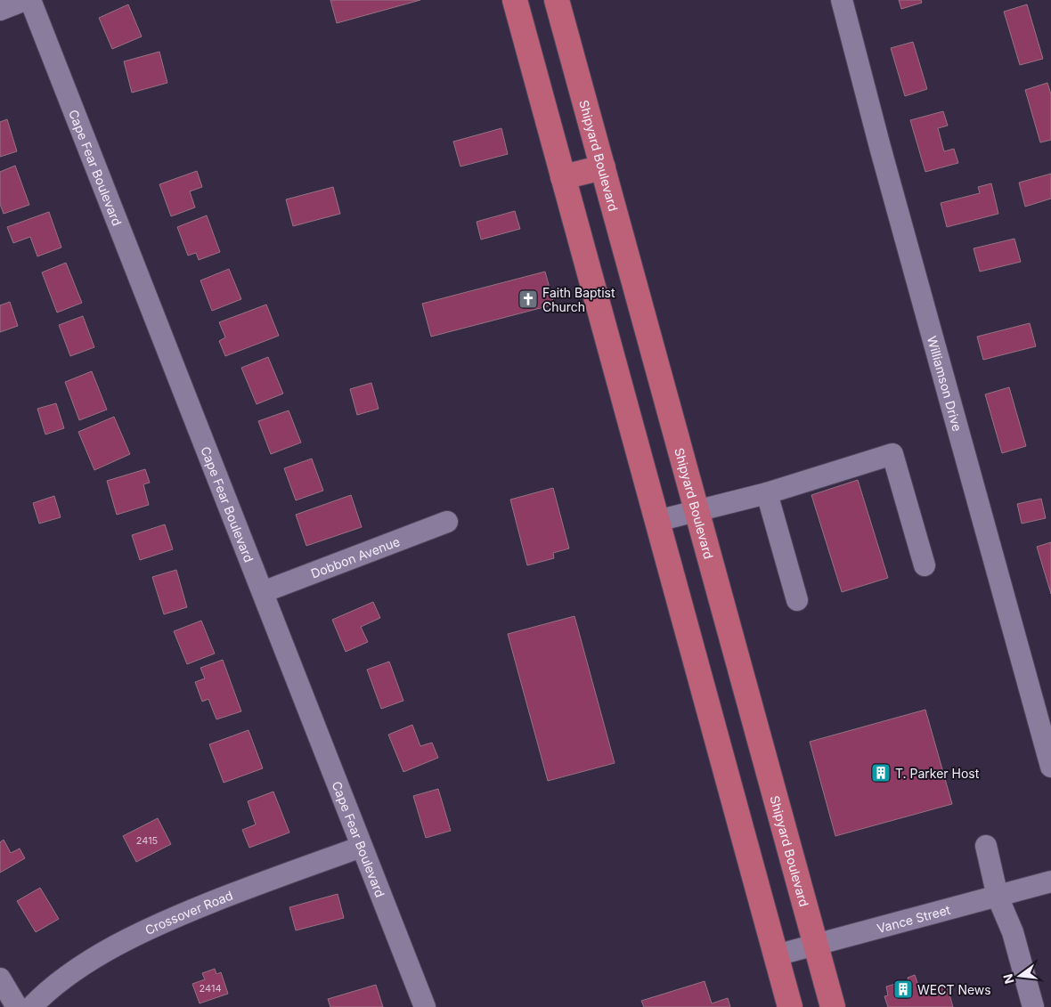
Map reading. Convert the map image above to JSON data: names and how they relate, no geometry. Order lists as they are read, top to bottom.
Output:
{
  "streets": {
    "main road": ["Shipyard Boulevard"],
    "street": [
      "Cape Fear Boulevard",
      "Williamson Drive",
      "Dobbon Avenue",
      "Crossover Road",
      "Vance Street"
    ]
  },
  "crossings": [
    ["Shipyard Boulevard", "Vance Street"],
    ["Cape Fear Boulevard", "Dobbon Avenue"],
    ["Cape Fear Boulevard", "Crossover Road"]
  ],
  "places": {
    "church": ["Faith Baptist Church"],
    "building": ["T. Parker Host", "WECT News"]
  },
  "house_numbers": ["2415", "2414"],
  "north": "left"
}
